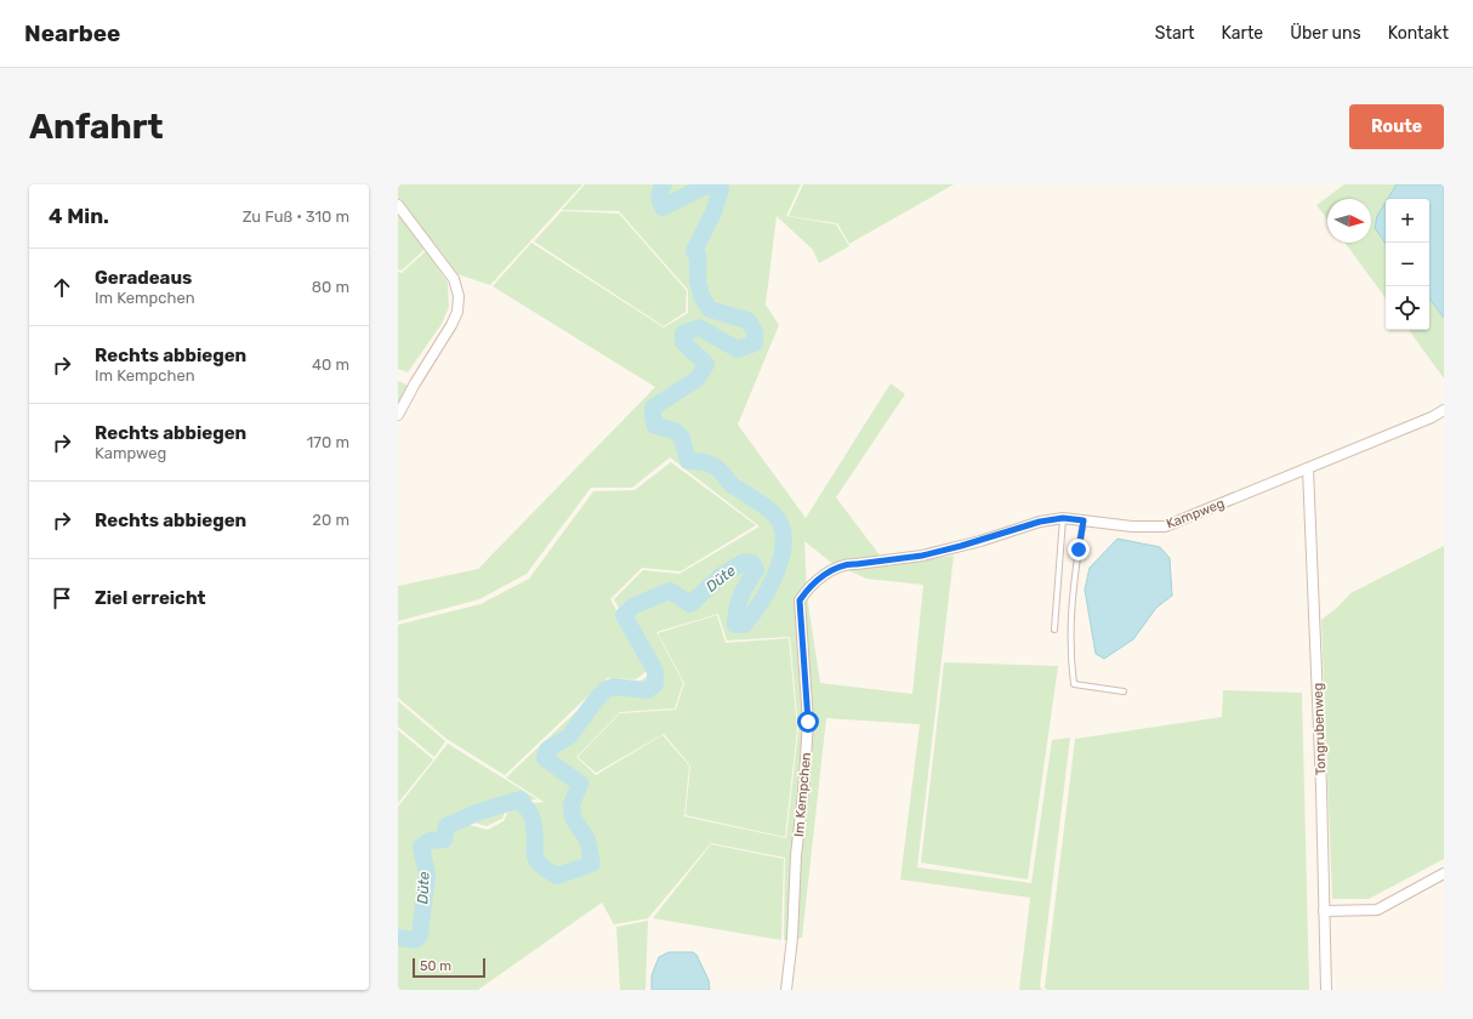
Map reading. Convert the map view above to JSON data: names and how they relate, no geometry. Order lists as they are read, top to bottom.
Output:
{
  "streets": {
    "street": ["Kampweg", "Tongrubenweg", "Im Kempchen"]
  },
  "crossings": [
    ["Kampweg", "Tongrubenweg"],
    ["Kampweg", "Im Kempchen"]
  ],
  "water": ["Düte"],
  "scale_bar": "50 m",
  "north": "right",
  "page": {
    "header": "Nearbee",
    "nav": [
      "Start",
      "Karte",
      "Über uns",
      "Kontakt"
    ],
    "buttons": "Route",
    "title": "Anfahrt",
    "heading": ["4 Min.", "Zu Fuß · 310 m"],
    "map_buttons": ["+", "−"],
    "list": [
      ["Geradeaus", "Im Kempchen", "80 m"],
      ["Rechts abbiegen", "Im Kempchen", "40 m"],
      ["Rechts abbiegen", "Kampweg", "170 m"],
      ["Rechts abbiegen", "20 m"],
      "Ziel erreicht"
    ],
    "scale": "50 m"
  }
}
